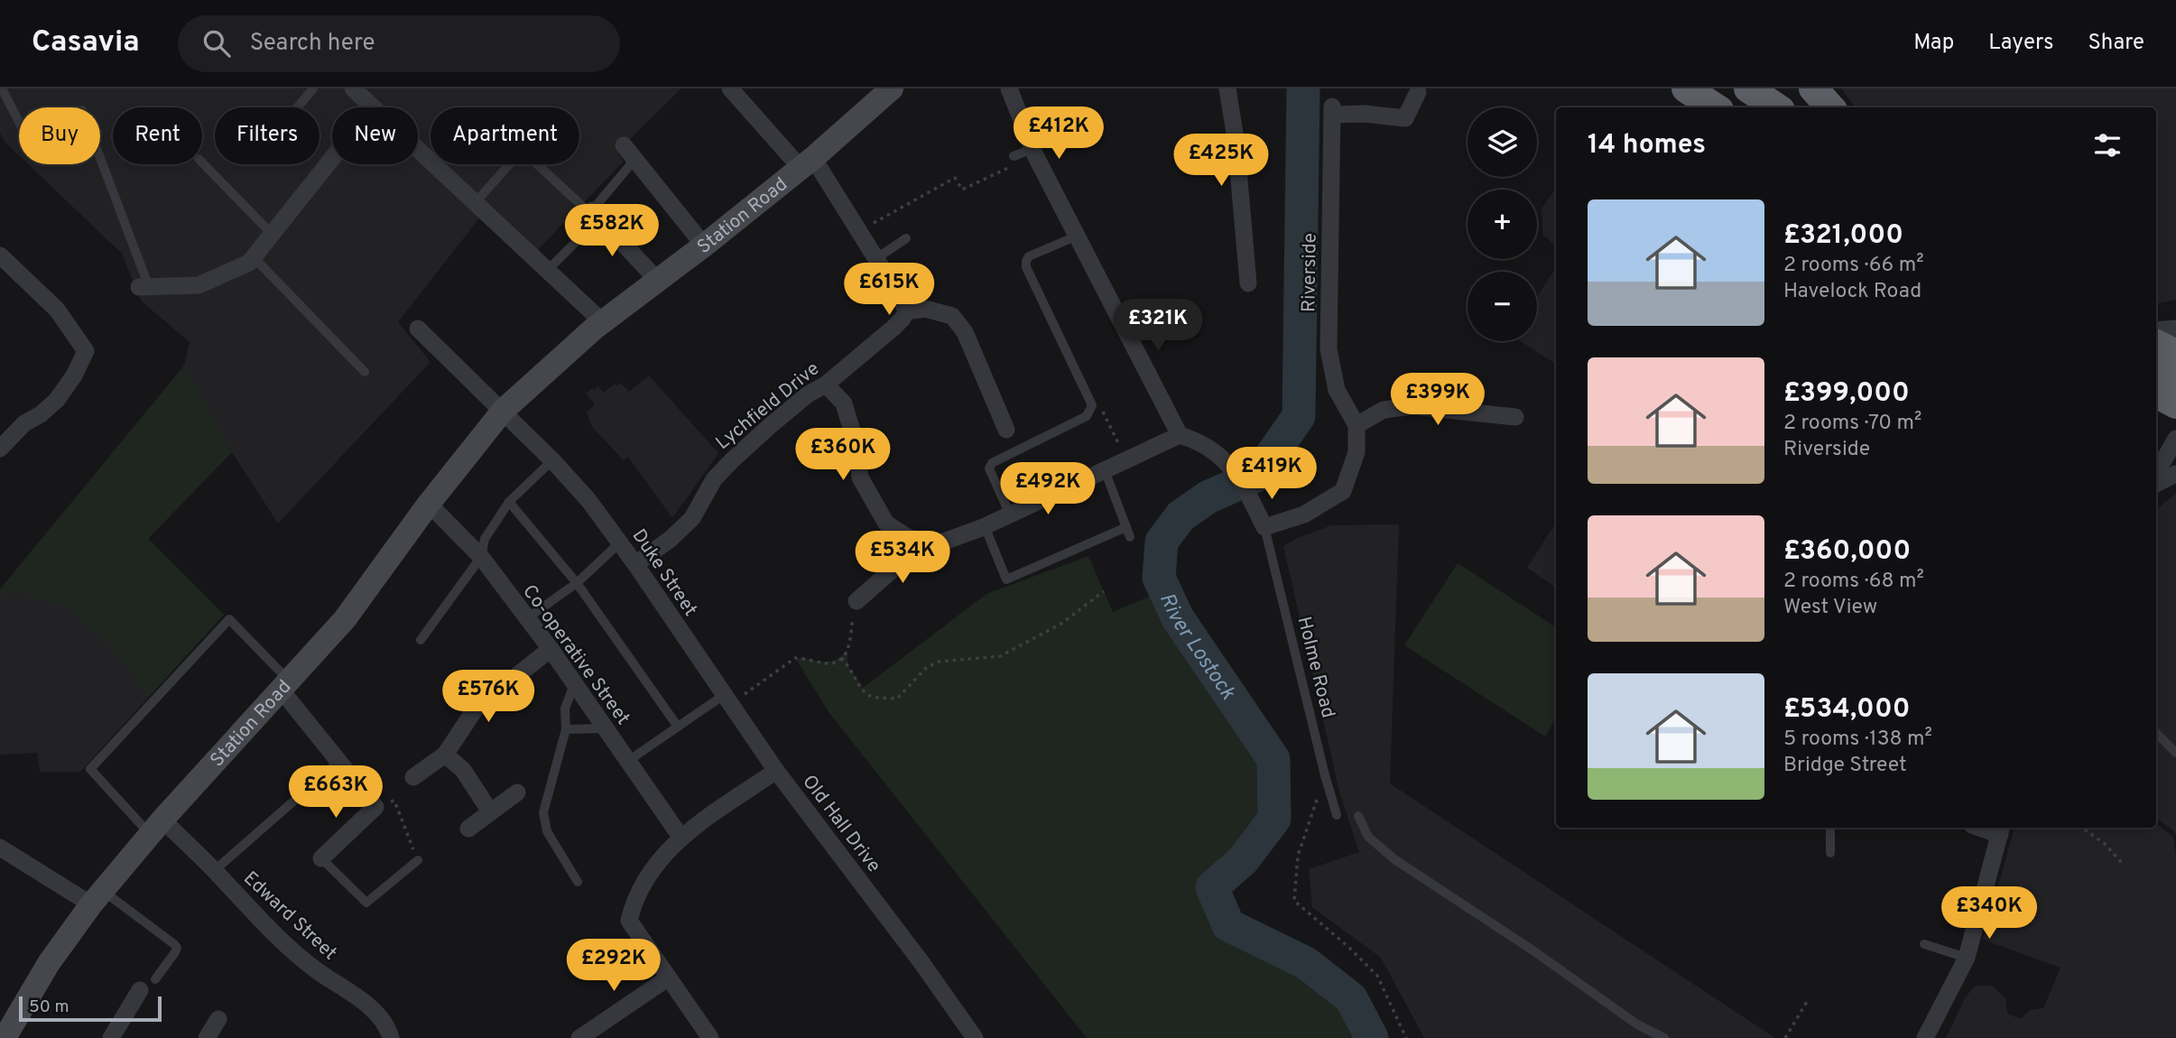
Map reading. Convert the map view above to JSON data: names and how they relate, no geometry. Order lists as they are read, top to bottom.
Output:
{
  "streets": {
    "main road": ["Station Road"],
    "street": [
      "Riverside",
      "Lychfield Drive",
      "Duke Street",
      "Co-operative Street",
      "Old Hall Drive",
      "Edward Street"
    ],
    "lane": ["Holme Road"]
  },
  "crossings": [
    ["Station Road", "Duke Street"],
    ["Station Road", "Co-operative Street"],
    ["Station Road", "Edward Street"],
    ["Lychfield Drive", "Duke Street"],
    ["Duke Street", "Old Hall Drive"],
    ["Co-operative Street", "Old Hall Drive"]
  ],
  "water": ["River Lostock"],
  "scale_bar": "50 m",
  "page": {
    "header": "Casavia",
    "search": "Search here",
    "nav": ["Map", "Layers", "Share"],
    "price": [
      "£412K",
      "£425K",
      "£582K",
      "£615K",
      "£321K",
      "£399K",
      "£360K",
      "£419K",
      "£492K",
      "£534K",
      "£576K",
      "£663K",
      "£340K",
      "£292K"
    ],
    "map_buttons": ["+", "−"],
    "chip": [
      "Buy",
      "Rent",
      "Filters",
      "New",
      "Apartment"
    ],
    "heading": "14 homes",
    "list": [
      {
        "name": "£321,000",
        "note": "2 rooms · 66 m² · Havelock Road"
      },
      {
        "name": "£399,000",
        "note": "2 rooms · 70 m² · Riverside"
      },
      {
        "name": "£360,000",
        "note": "2 rooms · 68 m² · West View"
      },
      {
        "name": "£534,000",
        "note": "5 rooms · 138 m² · Bridge Street"
      }
    ],
    "scale": "50 m"
  }
}
